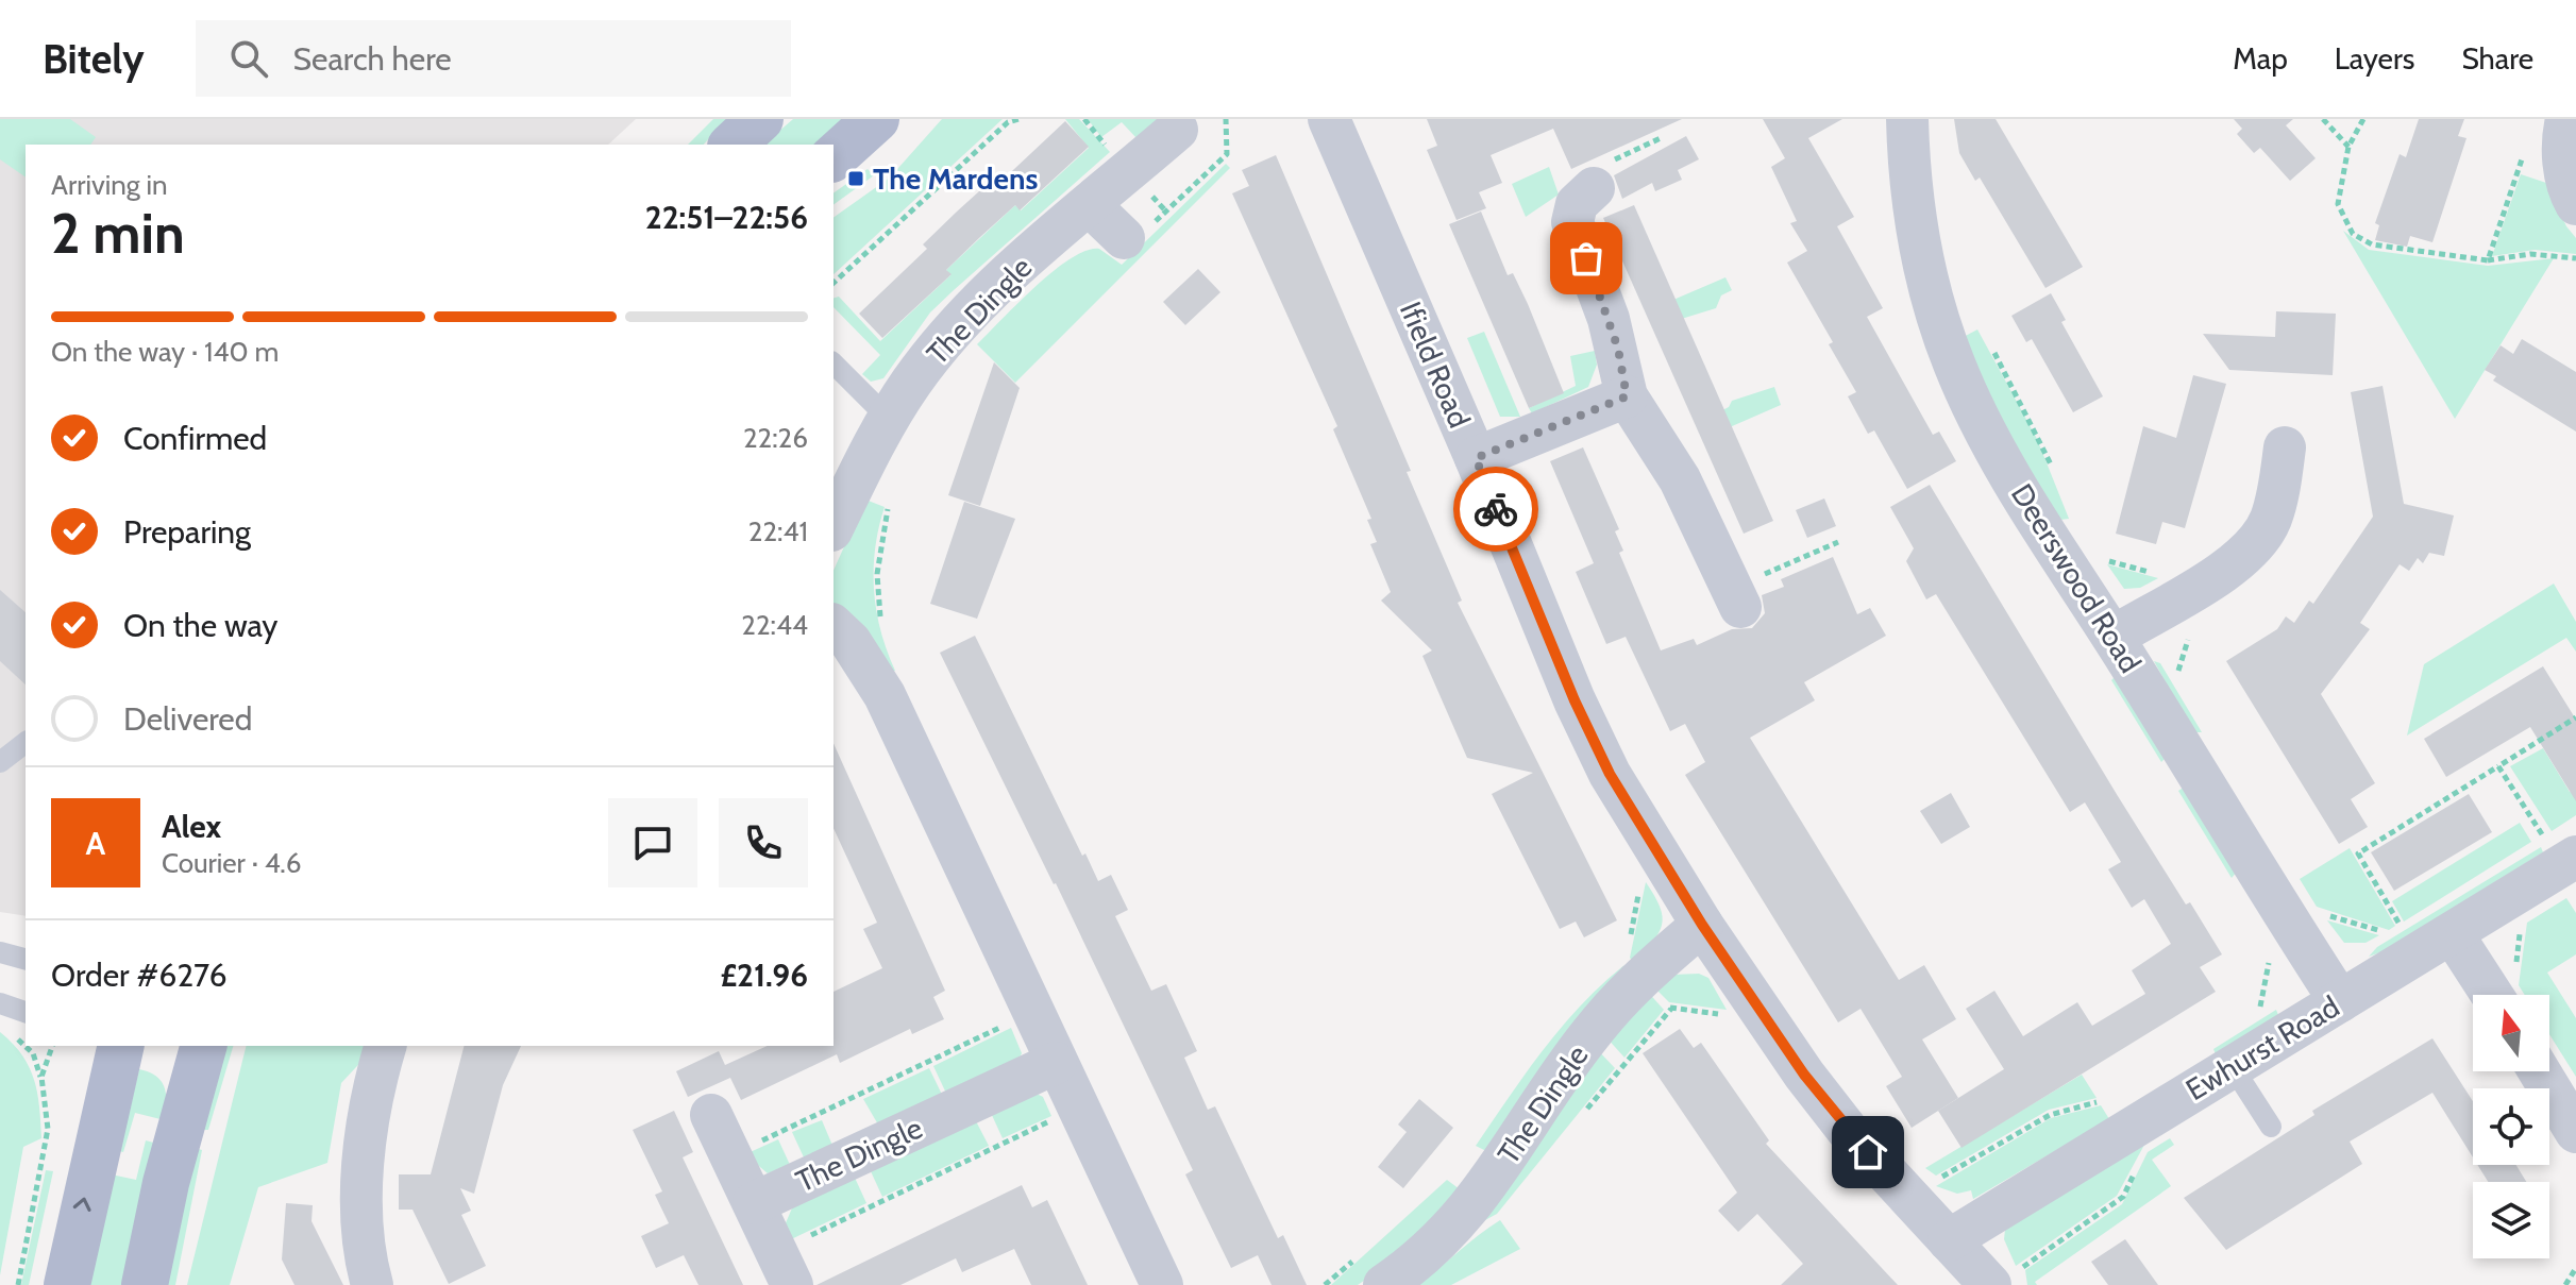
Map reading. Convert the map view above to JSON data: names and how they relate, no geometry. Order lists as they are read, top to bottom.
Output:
{
  "streets": {
    "street": [
      "The Dingle",
      "Ifield Road",
      "Deerswood Road",
      "Ewhurst Road"
    ]
  },
  "crossings": [
    ["The Dingle", "Ifield Road"],
    ["Ifield Road", "Ewhurst Road"],
    ["Deerswood Road", "Ewhurst Road"]
  ],
  "places": {
    "transit": ["The Mardens"]
  },
  "north": "top",
  "page": {
    "header": "Bitely",
    "search": "Search here",
    "nav": ["Map", "Layers", "Share"],
    "heading": ["2 min", "Arriving in", "22:51–22:56"],
    "panel": [
      "Alex",
      "Courier · 4.6",
      "Order #6276",
      "£21.96"
    ],
    "bar": "On the way · 140 m",
    "list": [
      ["Confirmed", "22:26"],
      ["Preparing", "22:41"],
      ["On the way", "22:44"],
      "Delivered"
    ],
    "round": "A"
  }
}
